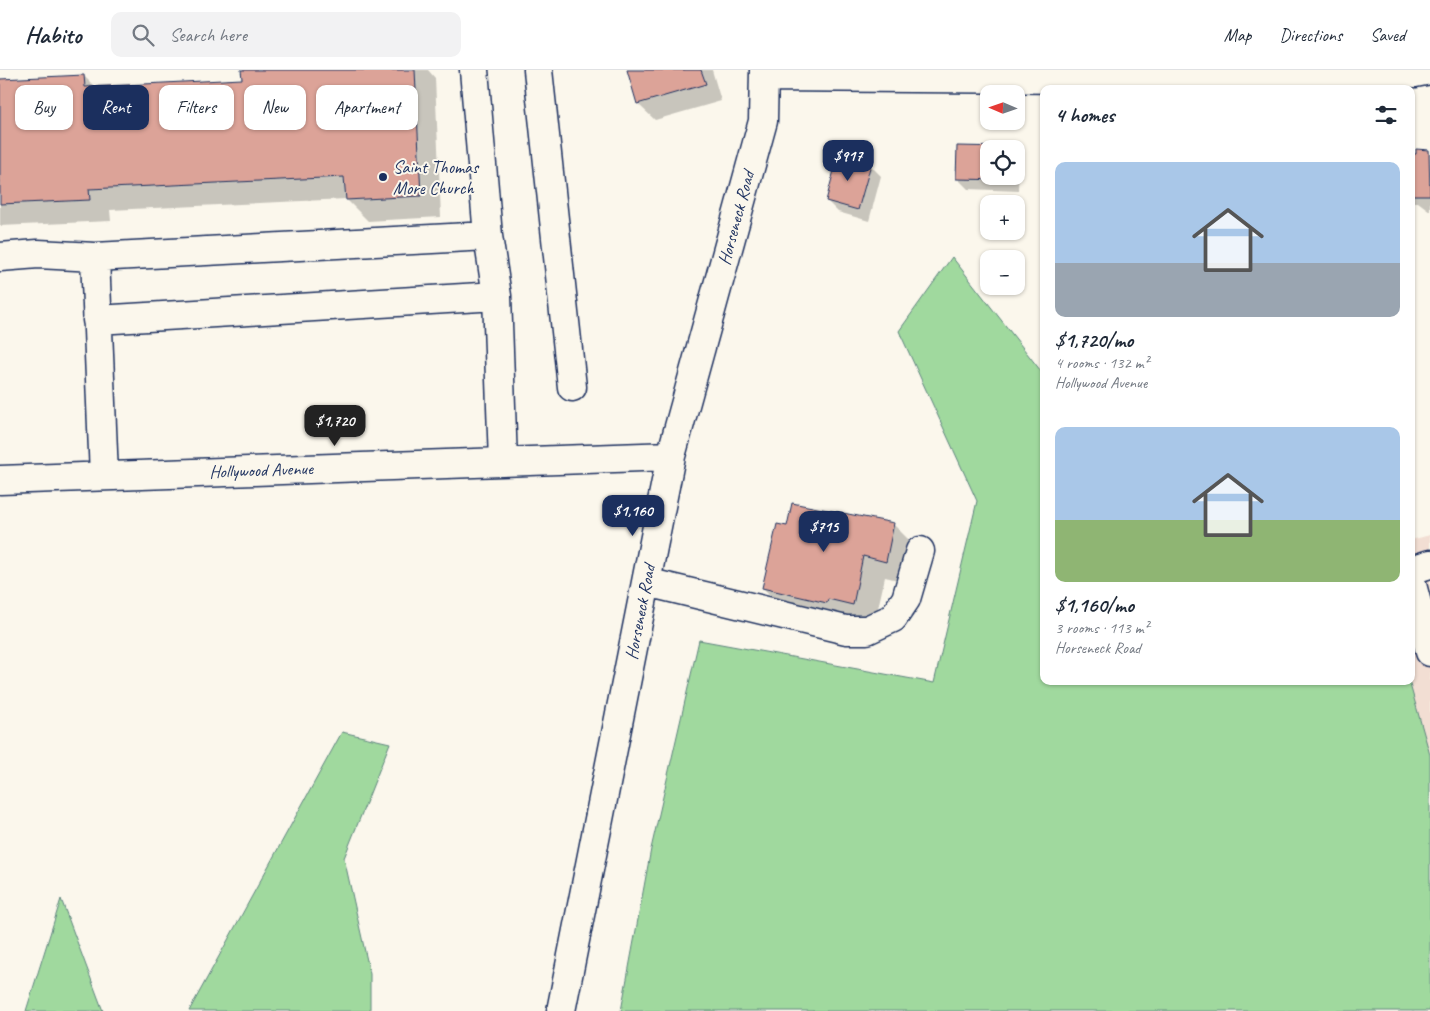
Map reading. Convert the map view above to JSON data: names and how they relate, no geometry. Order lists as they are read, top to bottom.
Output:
{
  "streets": {
    "street": ["Horseneck Road", "Hollywood Avenue"]
  },
  "crossings": [
    ["Horseneck Road", "Hollywood Avenue"]
  ],
  "places": ["Saint Thomas More Church"],
  "north": "left",
  "page": {
    "header": "Habito",
    "search": "Search here",
    "nav": ["Map", "Directions", "Saved"],
    "map_buttons": ["+", "−"],
    "chip": [
      "Buy",
      "Rent",
      "Filters",
      "New",
      "Apartment"
    ],
    "heading": "4 homes",
    "price": [
      "$917",
      "$1,720",
      "$1,160",
      "$715"
    ],
    "list": [
      {
        "name": "$1,720/mo",
        "note": "4 rooms · 132 m² · Hollywood Avenue"
      },
      {
        "name": "$1,160/mo",
        "note": "3 rooms · 113 m² · Horseneck Road"
      }
    ]
  }
}
